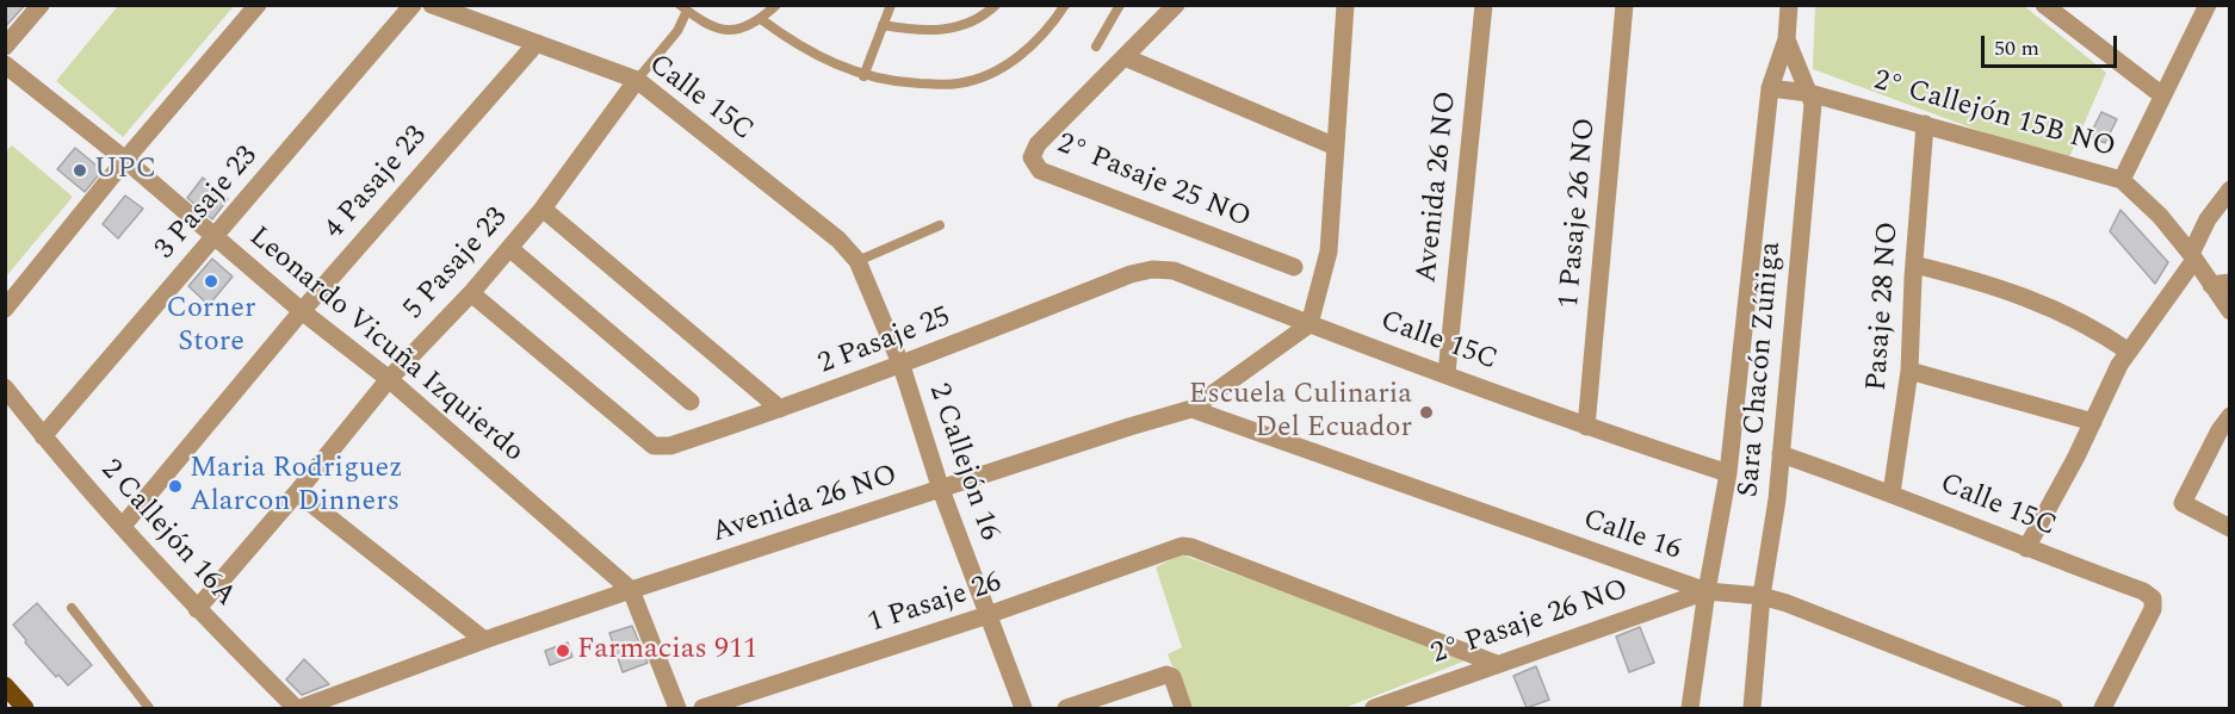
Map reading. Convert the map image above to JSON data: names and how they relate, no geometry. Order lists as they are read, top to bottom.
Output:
{
  "streets": {
    "street": [
      "Calle 15C",
      "2° Callejón 15B NO",
      "2° Pasaje 25 NO",
      "4 Pasaje 23",
      "Avenida 26 NO",
      "3 Pasaje 23",
      "1 Pasaje 26 NO",
      "5 Pasaje 23",
      "Pasaje 28 NO",
      "2 Pasaje 25",
      "Leonardo Vicuña Izquierdo",
      "Sara Chacón Zúñiga",
      "2 Callejón 16",
      "2 Callejón 16A",
      "Calle 16",
      "1 Pasaje 26",
      "2° Pasaje 26 NO"
    ]
  },
  "crossings": [
    ["Calle 15C", "4 Pasaje 23"],
    ["Calle 15C", "Avenida 26 NO"],
    ["Calle 15C", "1 Pasaje 26 NO"],
    ["Calle 15C", "5 Pasaje 23"],
    ["Calle 15C", "Pasaje 28 NO"],
    ["Calle 15C", "2 Pasaje 25"],
    ["Calle 15C", "Sara Chacón Zúñiga"],
    ["Calle 15C", "2 Callejón 16"],
    ["2° Callejón 15B NO", "Pasaje 28 NO"],
    ["2° Callejón 15B NO", "Sara Chacón Zúñiga"],
    ["4 Pasaje 23", "Leonardo Vicuña Izquierdo"],
    ["4 Pasaje 23", "2 Callejón 16A"],
    ["Avenida 26 NO", "Leonardo Vicuña Izquierdo"],
    ["Avenida 26 NO", "2 Callejón 16"],
    ["Avenida 26 NO", "2 Callejón 16A"],
    ["Avenida 26 NO", "Calle 16"],
    ["3 Pasaje 23", "Leonardo Vicuña Izquierdo"],
    ["3 Pasaje 23", "2 Callejón 16A"],
    ["5 Pasaje 23", "2 Pasaje 25"],
    ["5 Pasaje 23", "Leonardo Vicuña Izquierdo"],
    ["5 Pasaje 23", "2 Callejón 16A"],
    ["2 Pasaje 25", "2 Callejón 16"],
    ["Sara Chacón Zúñiga", "Calle 16"],
    ["Sara Chacón Zúñiga", "2° Pasaje 26 NO"],
    ["2 Callejón 16", "1 Pasaje 26"],
    ["Calle 16", "2° Pasaje 26 NO"],
    ["1 Pasaje 26", "2° Pasaje 26 NO"]
  ],
  "places": [
    "UPC",
    "Corner Store",
    "Escuela Culinaria Del Ecuador",
    "Maria Rodriguez Alarcon Dinners",
    "Farmacias 911"
  ],
  "scale_bar": "50 m"
}
